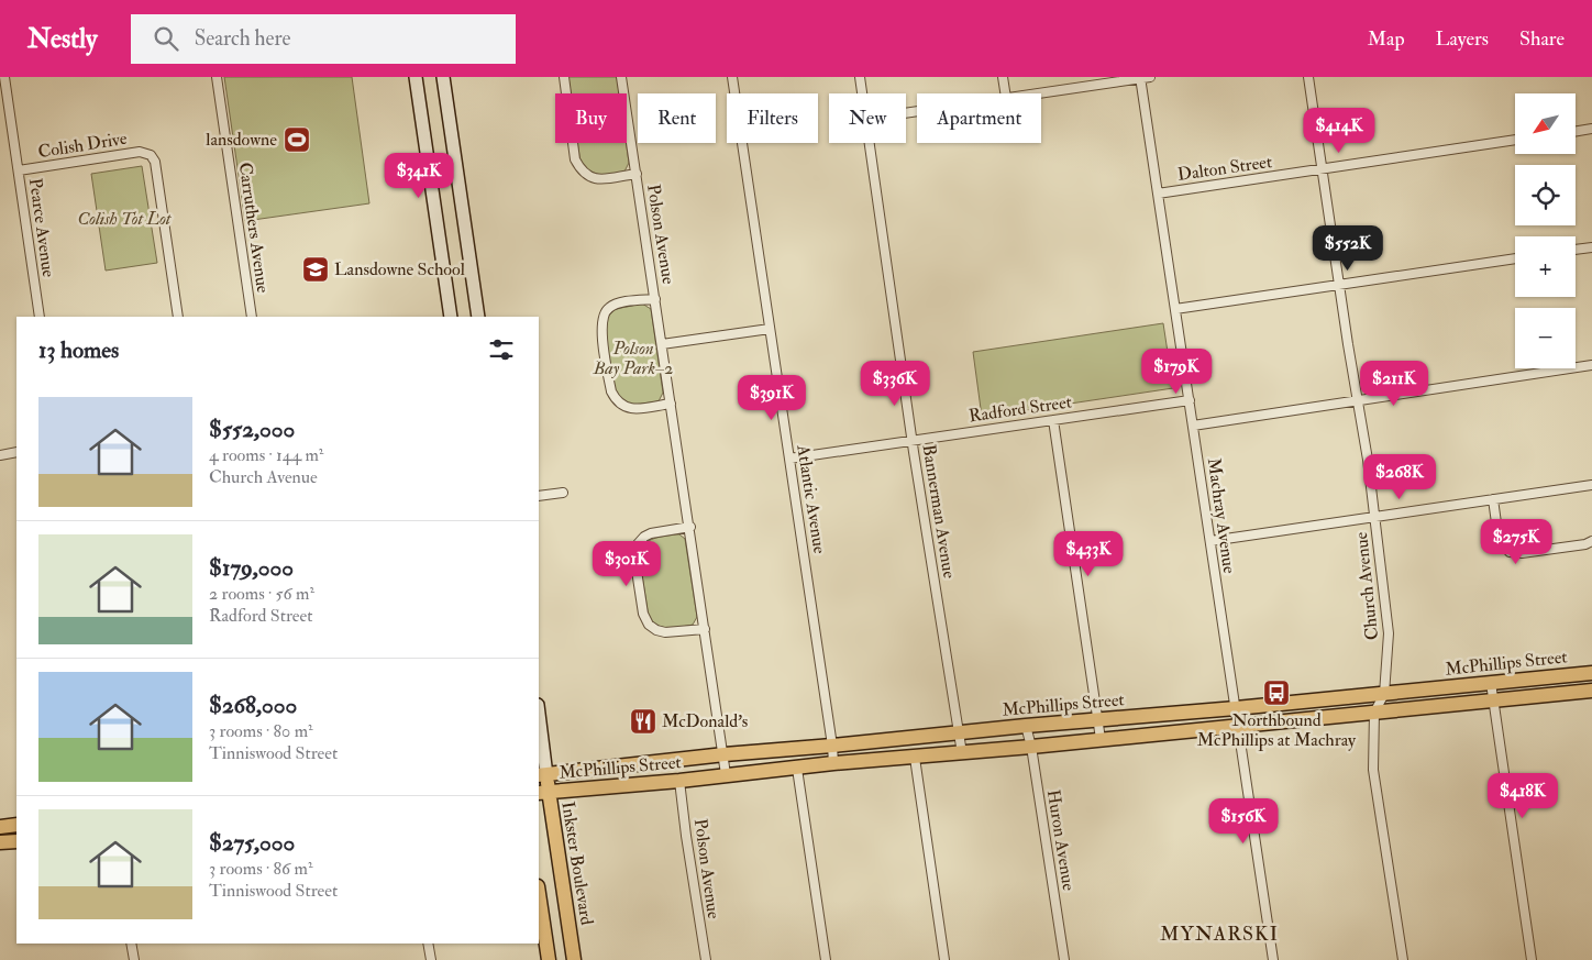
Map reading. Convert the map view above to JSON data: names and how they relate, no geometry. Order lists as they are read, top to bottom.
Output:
{
  "streets": {
    "main road": ["McPhillips Street", "Inkster Boulevard"],
    "street": [
      "Colish Drive",
      "Dalton Street",
      "Pearce Avenue",
      "Carruthers Avenue",
      "Polson Avenue",
      "Radford Street",
      "Atlantic Avenue",
      "Bannerman Avenue",
      "Machray Avenue",
      "Church Avenue",
      "Huron Avenue"
    ]
  },
  "crossings": [
    ["Colish Drive", "Pearce Avenue"],
    ["Dalton Street", "Machray Avenue"],
    ["Dalton Street", "Church Avenue"],
    ["Polson Avenue", "McPhillips Street"],
    ["Radford Street", "Atlantic Avenue"],
    ["Radford Street", "Bannerman Avenue"],
    ["Radford Street", "Machray Avenue"],
    ["Atlantic Avenue", "McPhillips Street"],
    ["Bannerman Avenue", "McPhillips Street"],
    ["Machray Avenue", "McPhillips Street"],
    ["Church Avenue", "McPhillips Street"],
    ["McPhillips Street", "Huron Avenue"],
    ["McPhillips Street", "Inkster Boulevard"]
  ],
  "districts": ["MYNARSKI"],
  "parks": ["Colish Tot Lot", "Polson Bay Park–2"],
  "places": {
    "sports": ["lansdowne"],
    "school or university": ["Lansdowne School"],
    "bus stop": ["Northbound McPhillips at Machray"],
    "restaurant": ["McDonald's"]
  },
  "north": "bottom left",
  "page": {
    "header": "Nestly",
    "search": "Search here",
    "nav": ["Map", "Layers", "Share"],
    "map_buttons": ["+", "−"],
    "chip": [
      "Buy",
      "Rent",
      "Filters",
      "New",
      "Apartment"
    ],
    "price": [
      "$414K",
      "$341K",
      "$552K",
      "$179K",
      "$336K",
      "$211K",
      "$391K",
      "$268K",
      "$275K",
      "$433K",
      "$301K",
      "$418K",
      "$156K"
    ],
    "heading": "13 homes",
    "list": [
      {
        "name": "$552,000",
        "note": "4 rooms · 144 m² · Church Avenue"
      },
      {
        "name": "$179,000",
        "note": "2 rooms · 56 m² · Radford Street"
      },
      {
        "name": "$268,000",
        "note": "3 rooms · 80 m² · Tinniswood Street"
      },
      {
        "name": "$275,000",
        "note": "3 rooms · 86 m² · Tinniswood Street"
      }
    ]
  }
}
